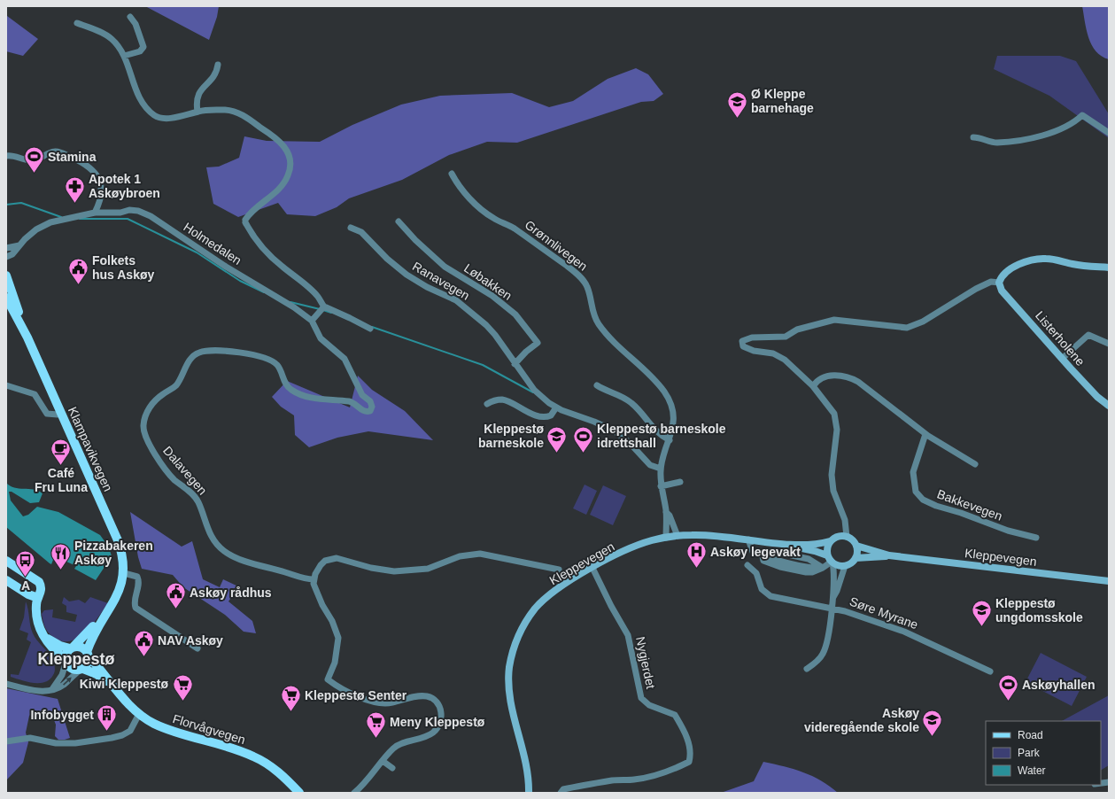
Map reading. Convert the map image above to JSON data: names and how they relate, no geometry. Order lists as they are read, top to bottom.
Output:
{
  "streets": {
    "main road": [
      "Listerholene",
      "Klampavikvegen",
      "Kleppevegen",
      "Florvågvegen"
    ],
    "street": [
      "Holmedalen",
      "Grønnlivegen",
      "Ranavegen",
      "Løbakken",
      "Dalavegen",
      "Bakkevegen",
      "Søre Myrane",
      "Nygjerdet"
    ]
  },
  "crossings": [
    ["Holmedalen", "Dalavegen"],
    ["Grønnlivegen", "Ranavegen"],
    ["Grønnlivegen", "Kleppevegen"],
    ["Ranavegen", "Løbakken"],
    ["Klampavikvegen", "Florvågvegen"],
    ["Kleppevegen", "Nygjerdet"]
  ],
  "districts": ["Kleppestø"],
  "places": {
    "school or university": [
      "Ø Kleppe barnehage",
      "Kleppestø barneskole",
      "Kleppestø ungdomsskole",
      "Askøy videregående skole"
    ],
    "sports": ["Stamina", "Kleppestø barneskole idrettshall", "Askøyhallen"],
    "pharmacy": ["Apotek 1 Askøybroen"],
    "public building": ["Folkets hus Askøy", "Askøy rådhus", "NAV Askøy"],
    "cafe": ["Café Fru Luna"],
    "hospital": ["Askøy legevakt"],
    "restaurant": ["Pizzabakeren Askøy"],
    "bus stop": ["A"],
    "supermarket": ["Kiwi Kleppestø", "Kleppestø Senter", "Meny Kleppestø"],
    "building": ["Infobygget"]
  },
  "legend": ["Road", "Park", "Water"]
}
